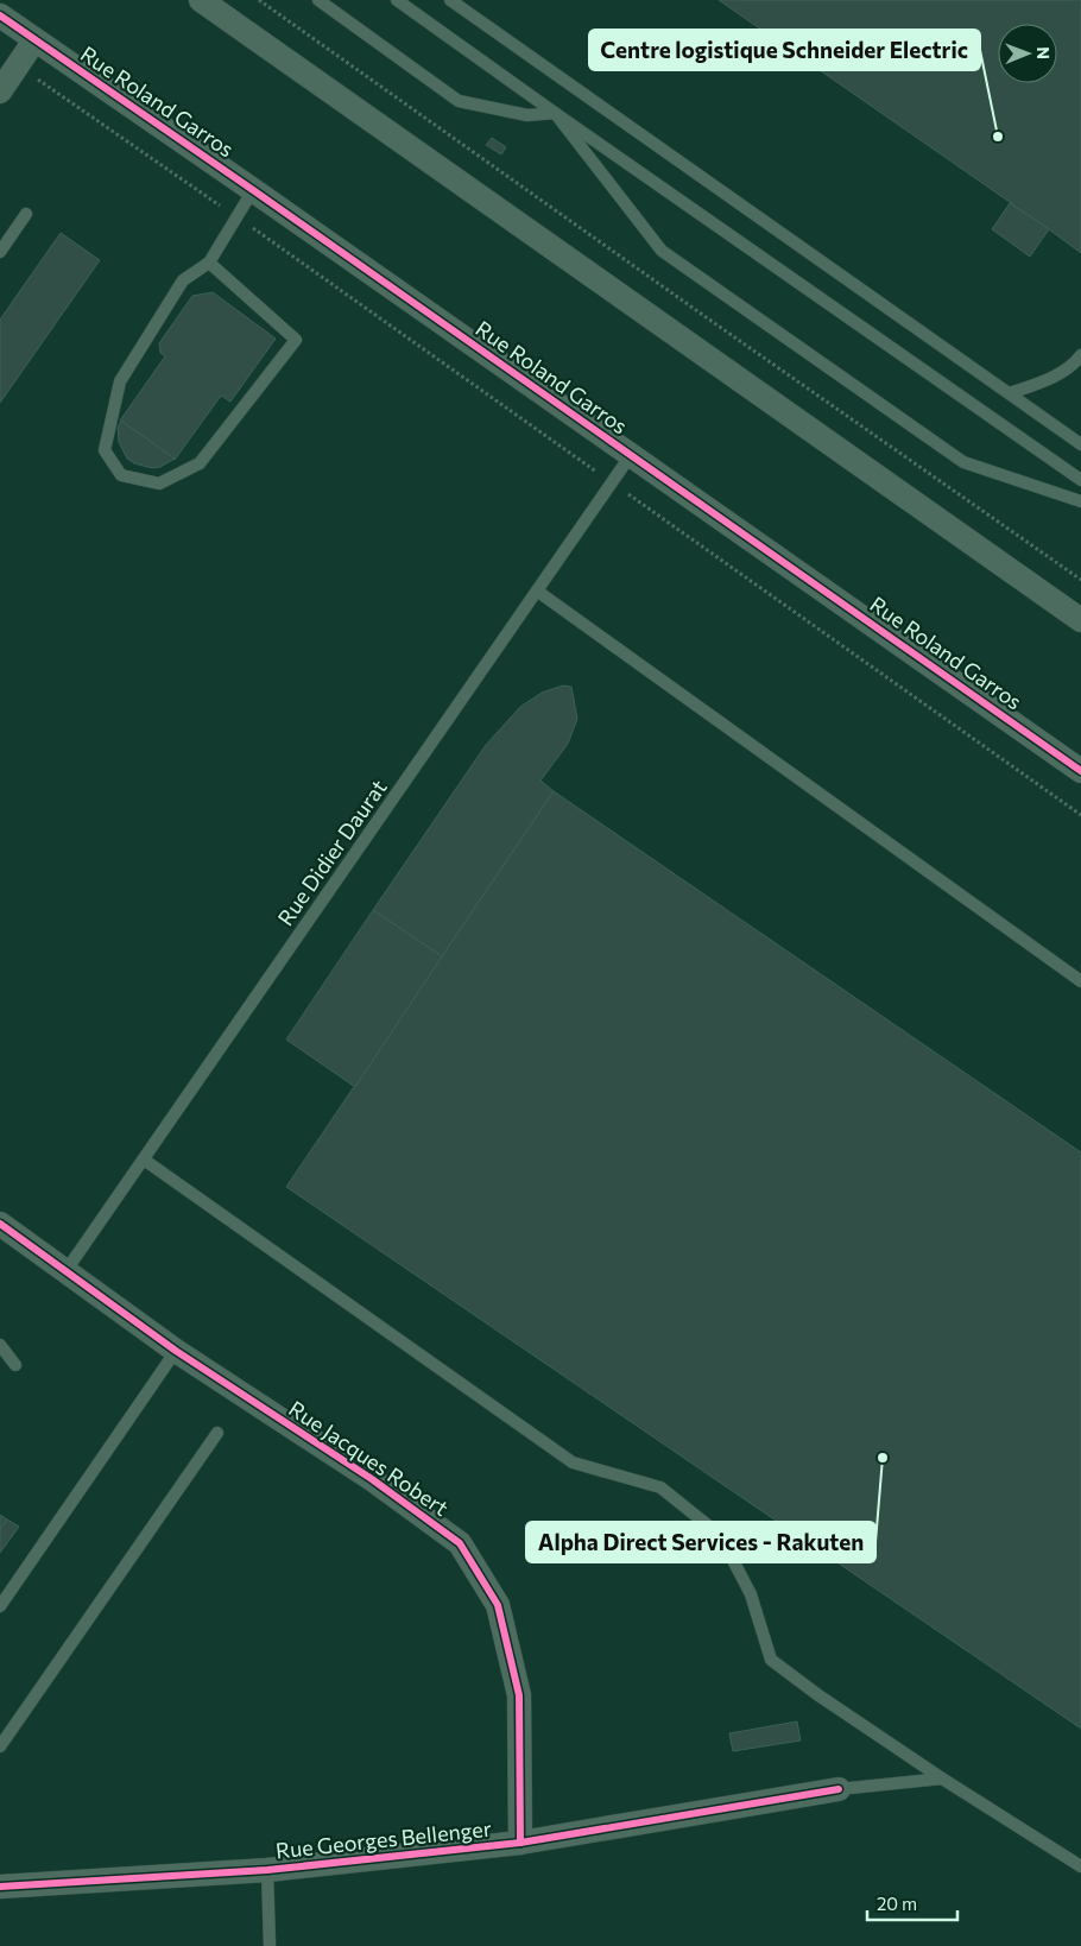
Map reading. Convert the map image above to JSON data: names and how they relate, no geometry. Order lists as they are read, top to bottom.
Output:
{
  "streets": {
    "street": ["Rue Roland Garros", "Rue Jacques Robert", "Rue Georges Bellenger"],
    "lane": ["Rue Didier Daurat"]
  },
  "crossings": [
    ["Rue Roland Garros", "Rue Didier Daurat"],
    ["Rue Didier Daurat", "Rue Jacques Robert"],
    ["Rue Jacques Robert", "Rue Georges Bellenger"]
  ],
  "places": ["Centre logistique Schneider Electric", "Alpha Direct Services - Rakuten"],
  "scale_bar": "20 m",
  "north": "right"
}
